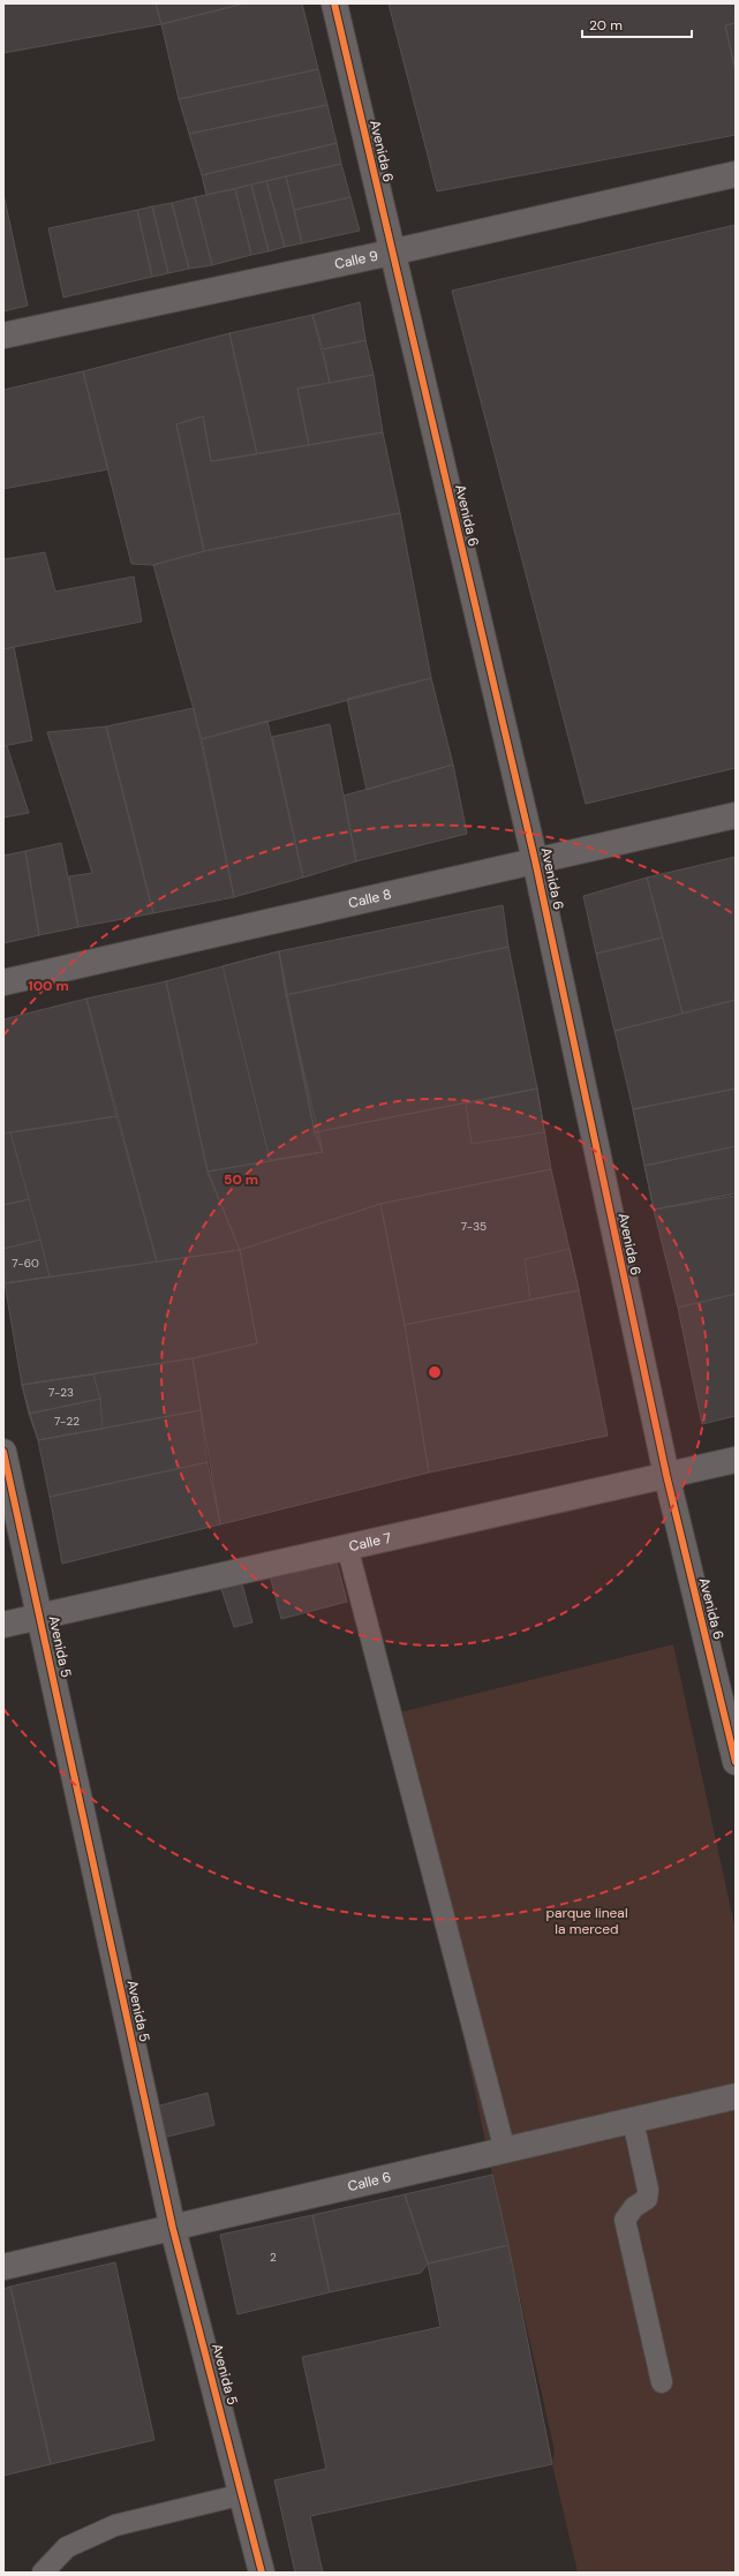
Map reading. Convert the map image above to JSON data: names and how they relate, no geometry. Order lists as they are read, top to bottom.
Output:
{
  "streets": {
    "street": [
      "Avenida 6",
      "Calle 9",
      "Calle 8",
      "Calle 7",
      "Avenida 5",
      "Calle 6"
    ]
  },
  "crossings": [
    ["Avenida 6", "Calle 9"],
    ["Avenida 6", "Calle 8"],
    ["Avenida 6", "Calle 7"],
    ["Calle 7", "Avenida 5"],
    ["Avenida 5", "Calle 6"]
  ],
  "parks": ["parque lineal la merced"],
  "house_numbers": [
    "7-35",
    "7-60",
    "7-23",
    "7-22",
    "2"
  ],
  "scale_bar": "20 m",
  "rings": ["100 m", "50 m"]
}
